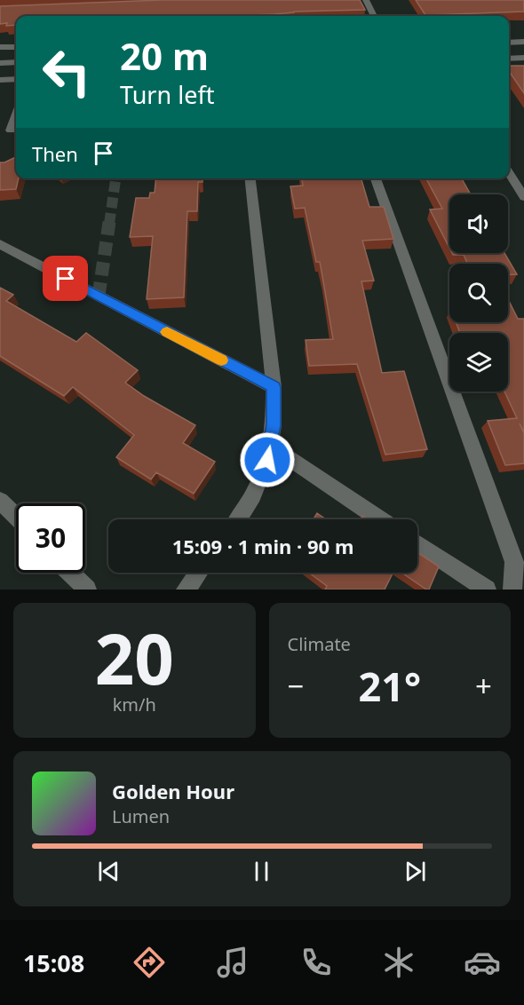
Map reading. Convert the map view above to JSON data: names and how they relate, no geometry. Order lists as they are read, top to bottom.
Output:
{
  "page": {
    "turn": ["20 m", "Turn left"],
    "then": "Then",
    "limit": "30",
    "trip": "15:09 · 1 min · 90 m",
    "tile": [
      ["20", "km/h"],
      "Climate"
    ],
    "heat": ["−", "21°", "+"],
    "song": ["Golden Hour", "Lumen"],
    "tabs": "15:08"
  }
}
